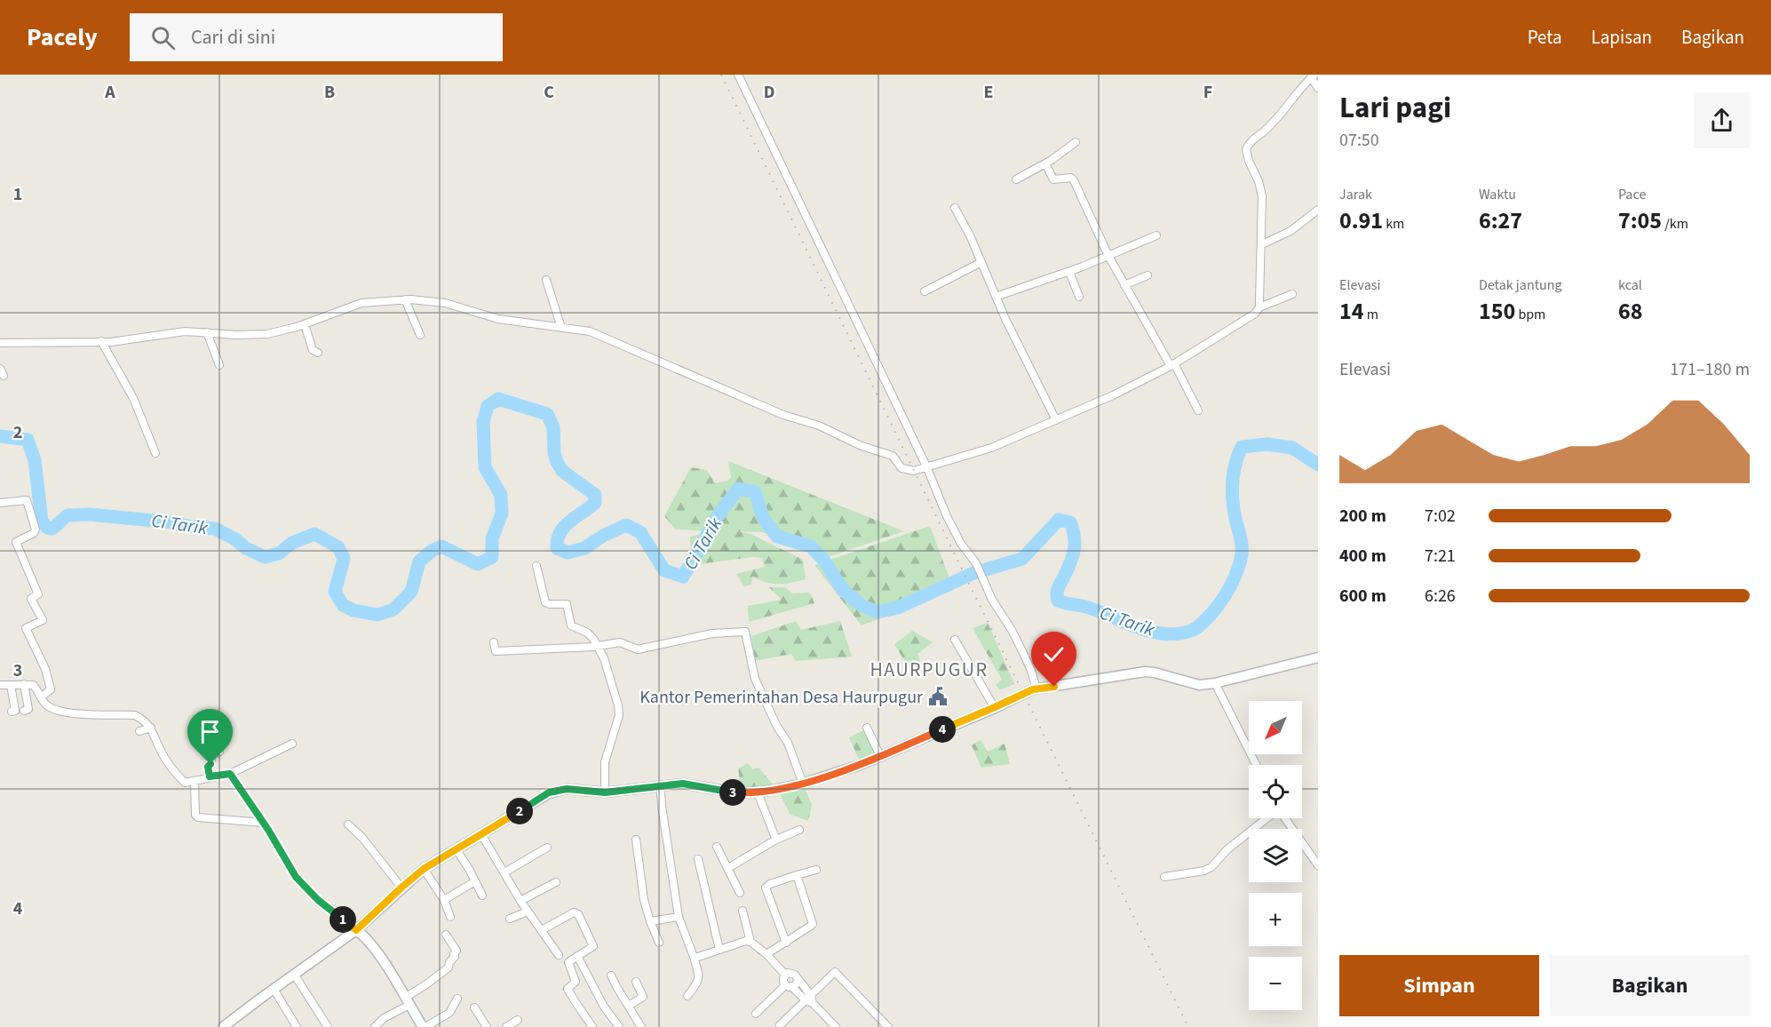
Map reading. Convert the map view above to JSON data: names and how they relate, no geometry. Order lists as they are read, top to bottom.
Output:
{
  "districts": ["HAURPUGUR"],
  "water": ["Ci Tarik"],
  "places": {
    "public building": ["Kantor Pemerintahan Desa Haurpugur"]
  },
  "north": "bottom left",
  "page": {
    "header": "Pacely",
    "search": "Cari di sini",
    "nav": ["Peta", "Lapisan", "Bagikan"],
    "heading": ["Lari pagi", "07:50"],
    "stats": [
      ["Jarak", "0.91 km"],
      ["Waktu", "6:27"],
      ["Pace", "7:05 /km"],
      ["Elevasi", "14 m"],
      ["Detak jantung", "150 bpm"],
      ["kcal", "68"]
    ],
    "chart": ["Elevasi", "171–180 m"],
    "list": [
      {
        "name": "200 m",
        "note": "7:02"
      },
      {
        "name": "400 m",
        "note": "7:21"
      },
      {
        "name": "600 m",
        "note": "6:26"
      }
    ],
    "map_buttons": ["+", "−"],
    "pins": [
      "4",
      "3",
      "2",
      "1"
    ],
    "buttons": ["Simpan", "Bagikan"]
  },
  "grid": {
    "columns": [
      "A",
      "B",
      "C",
      "D",
      "E",
      "F"
    ],
    "rows": [
      "1",
      "2",
      "3",
      "4"
    ]
  }
}
